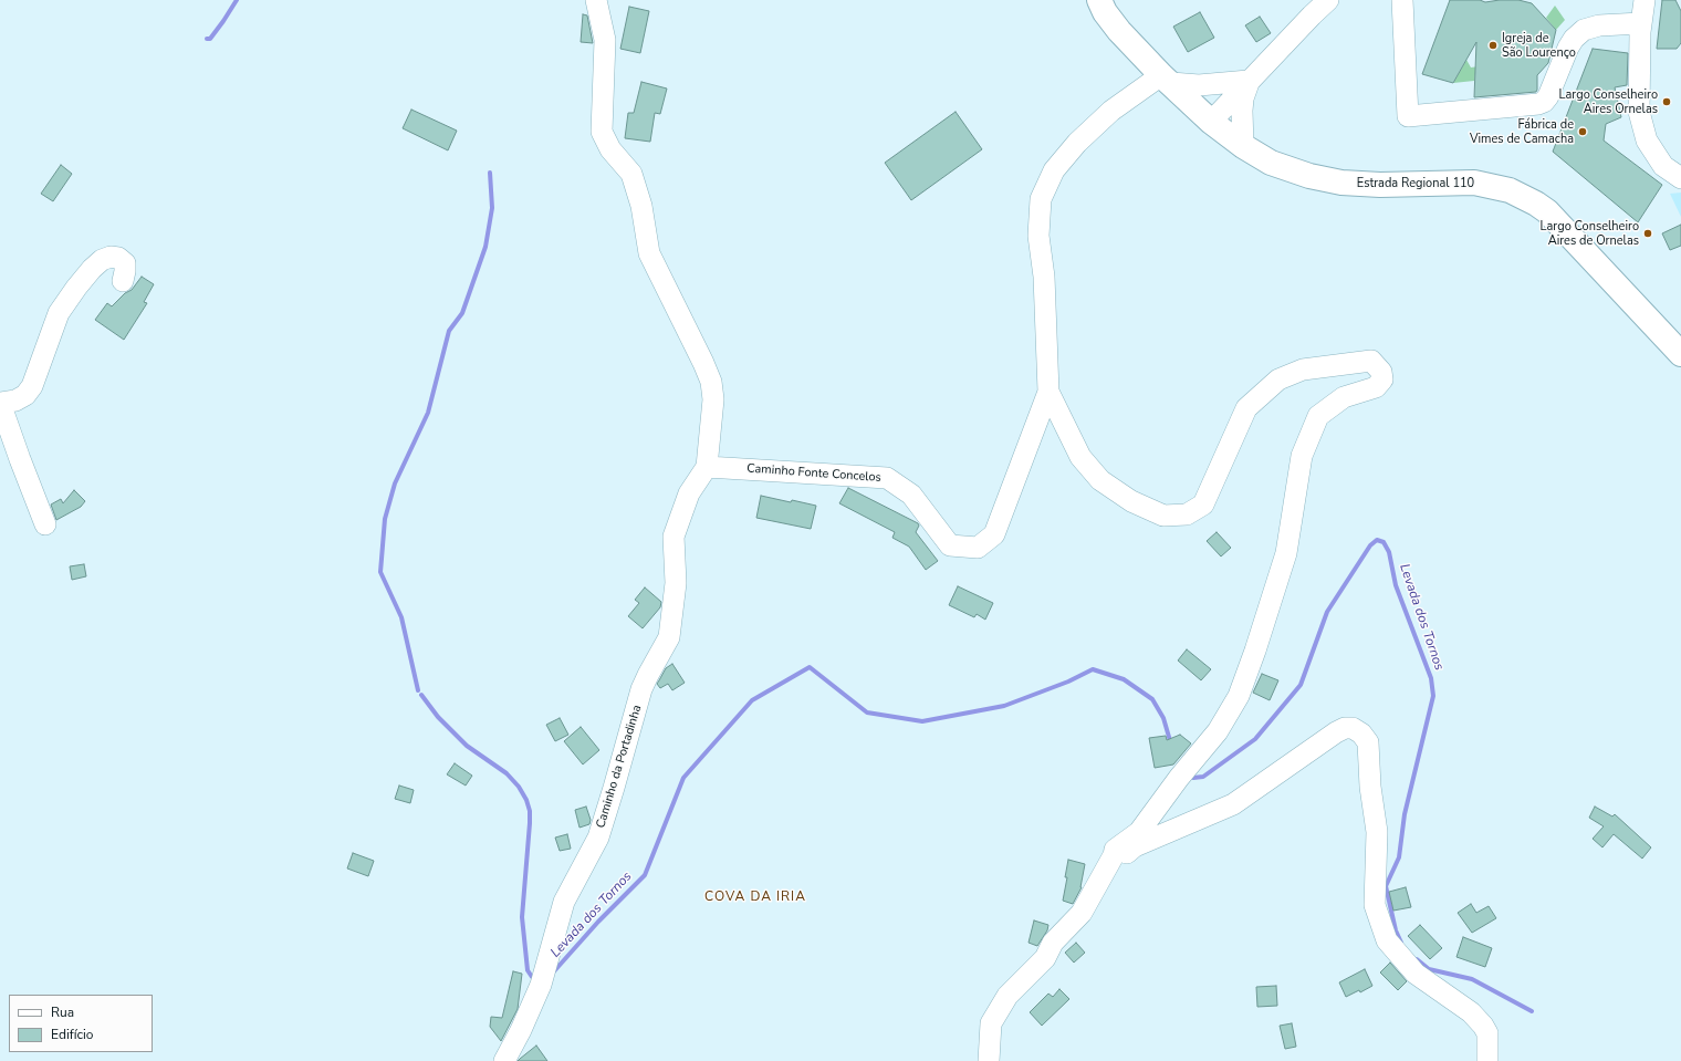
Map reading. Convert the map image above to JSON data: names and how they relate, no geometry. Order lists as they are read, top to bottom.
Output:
{
  "streets": {
    "main road": ["Estrada Regional 110"],
    "street": ["Caminho Fonte Concelos", "Caminho da Portadinha"]
  },
  "crossings": [
    ["Estrada Regional 110", "Caminho Fonte Concelos"],
    ["Caminho Fonte Concelos", "Caminho da Portadinha"]
  ],
  "districts": ["COVA DA IRIA"],
  "water": ["Levada dos Tornos"],
  "places": [
    "Igreja de São Lourenço",
    "Largo Conselheiro Aires Ornelas",
    "Fábrica de Vimes de Camacha",
    "Largo Conselheiro Aires de Ornelas"
  ],
  "legend": ["Rua", "Edifício"]
}
